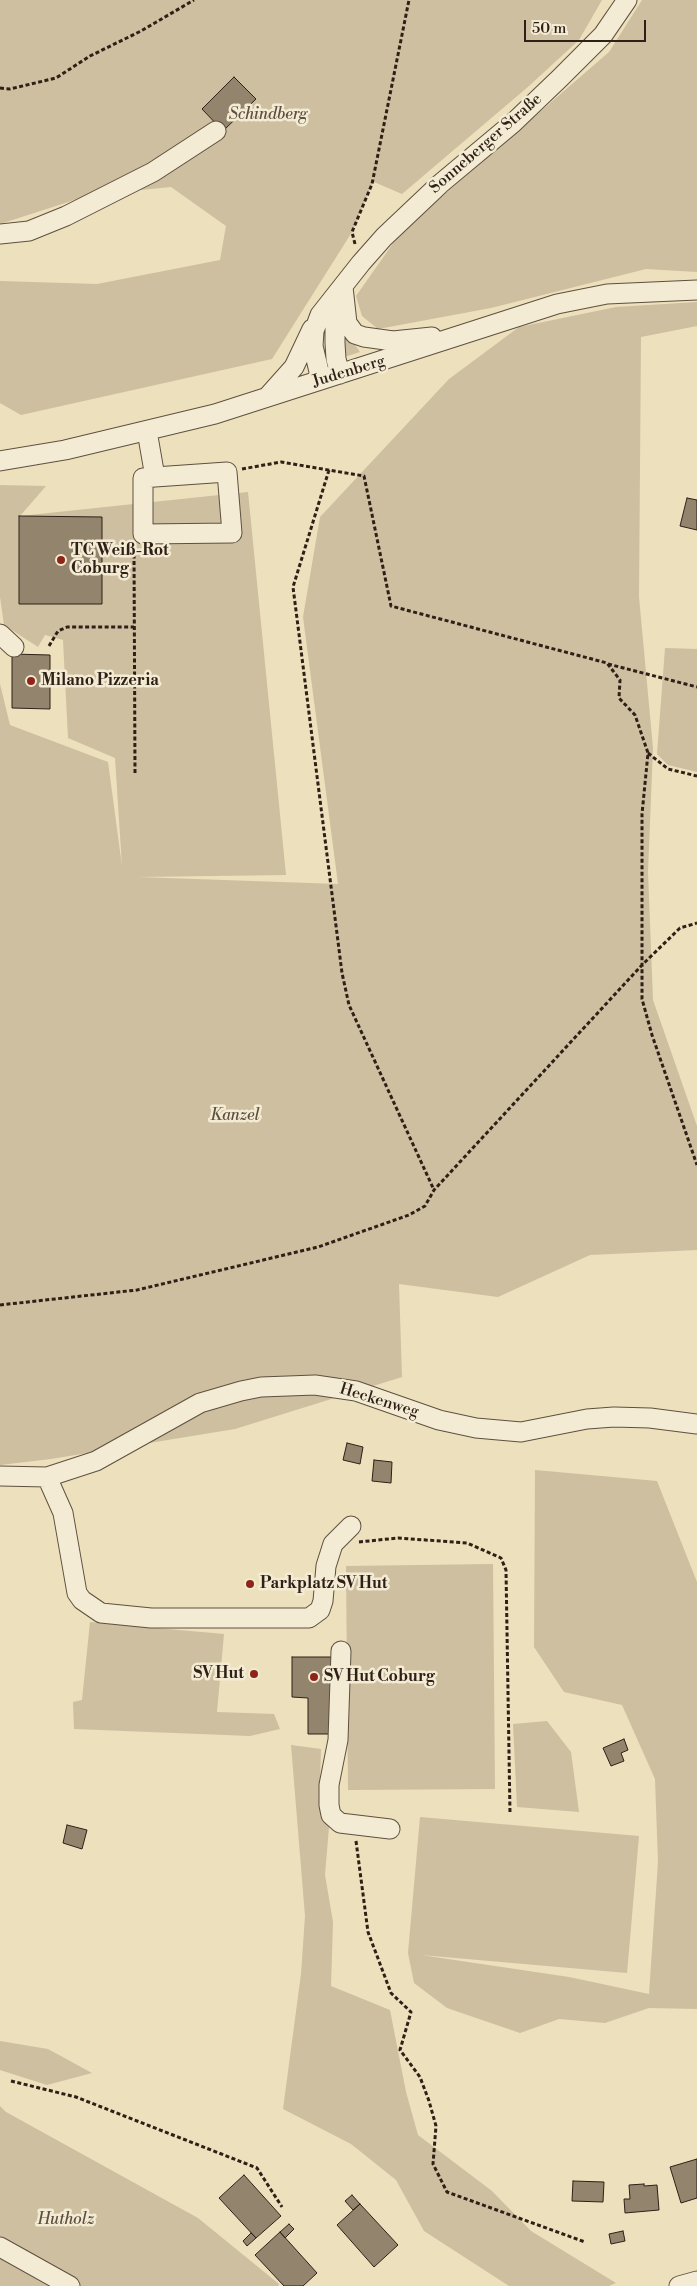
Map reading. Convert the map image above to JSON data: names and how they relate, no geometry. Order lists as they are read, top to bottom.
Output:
{
  "streets": {
    "street": ["Sonneberger Straße", "Judenberg", "Heckenweg"]
  },
  "crossings": [
    ["Sonneberger Straße", "Judenberg"]
  ],
  "parks": ["Schindberg", "Kanzel", "Hutholz"],
  "places": [
    "TC Weiß-Rot Coburg",
    "Milano Pizzeria",
    "Parkplatz SV Hut",
    "SV Hut",
    "SV Hut Coburg"
  ],
  "scale_bar": "50 m"
}
